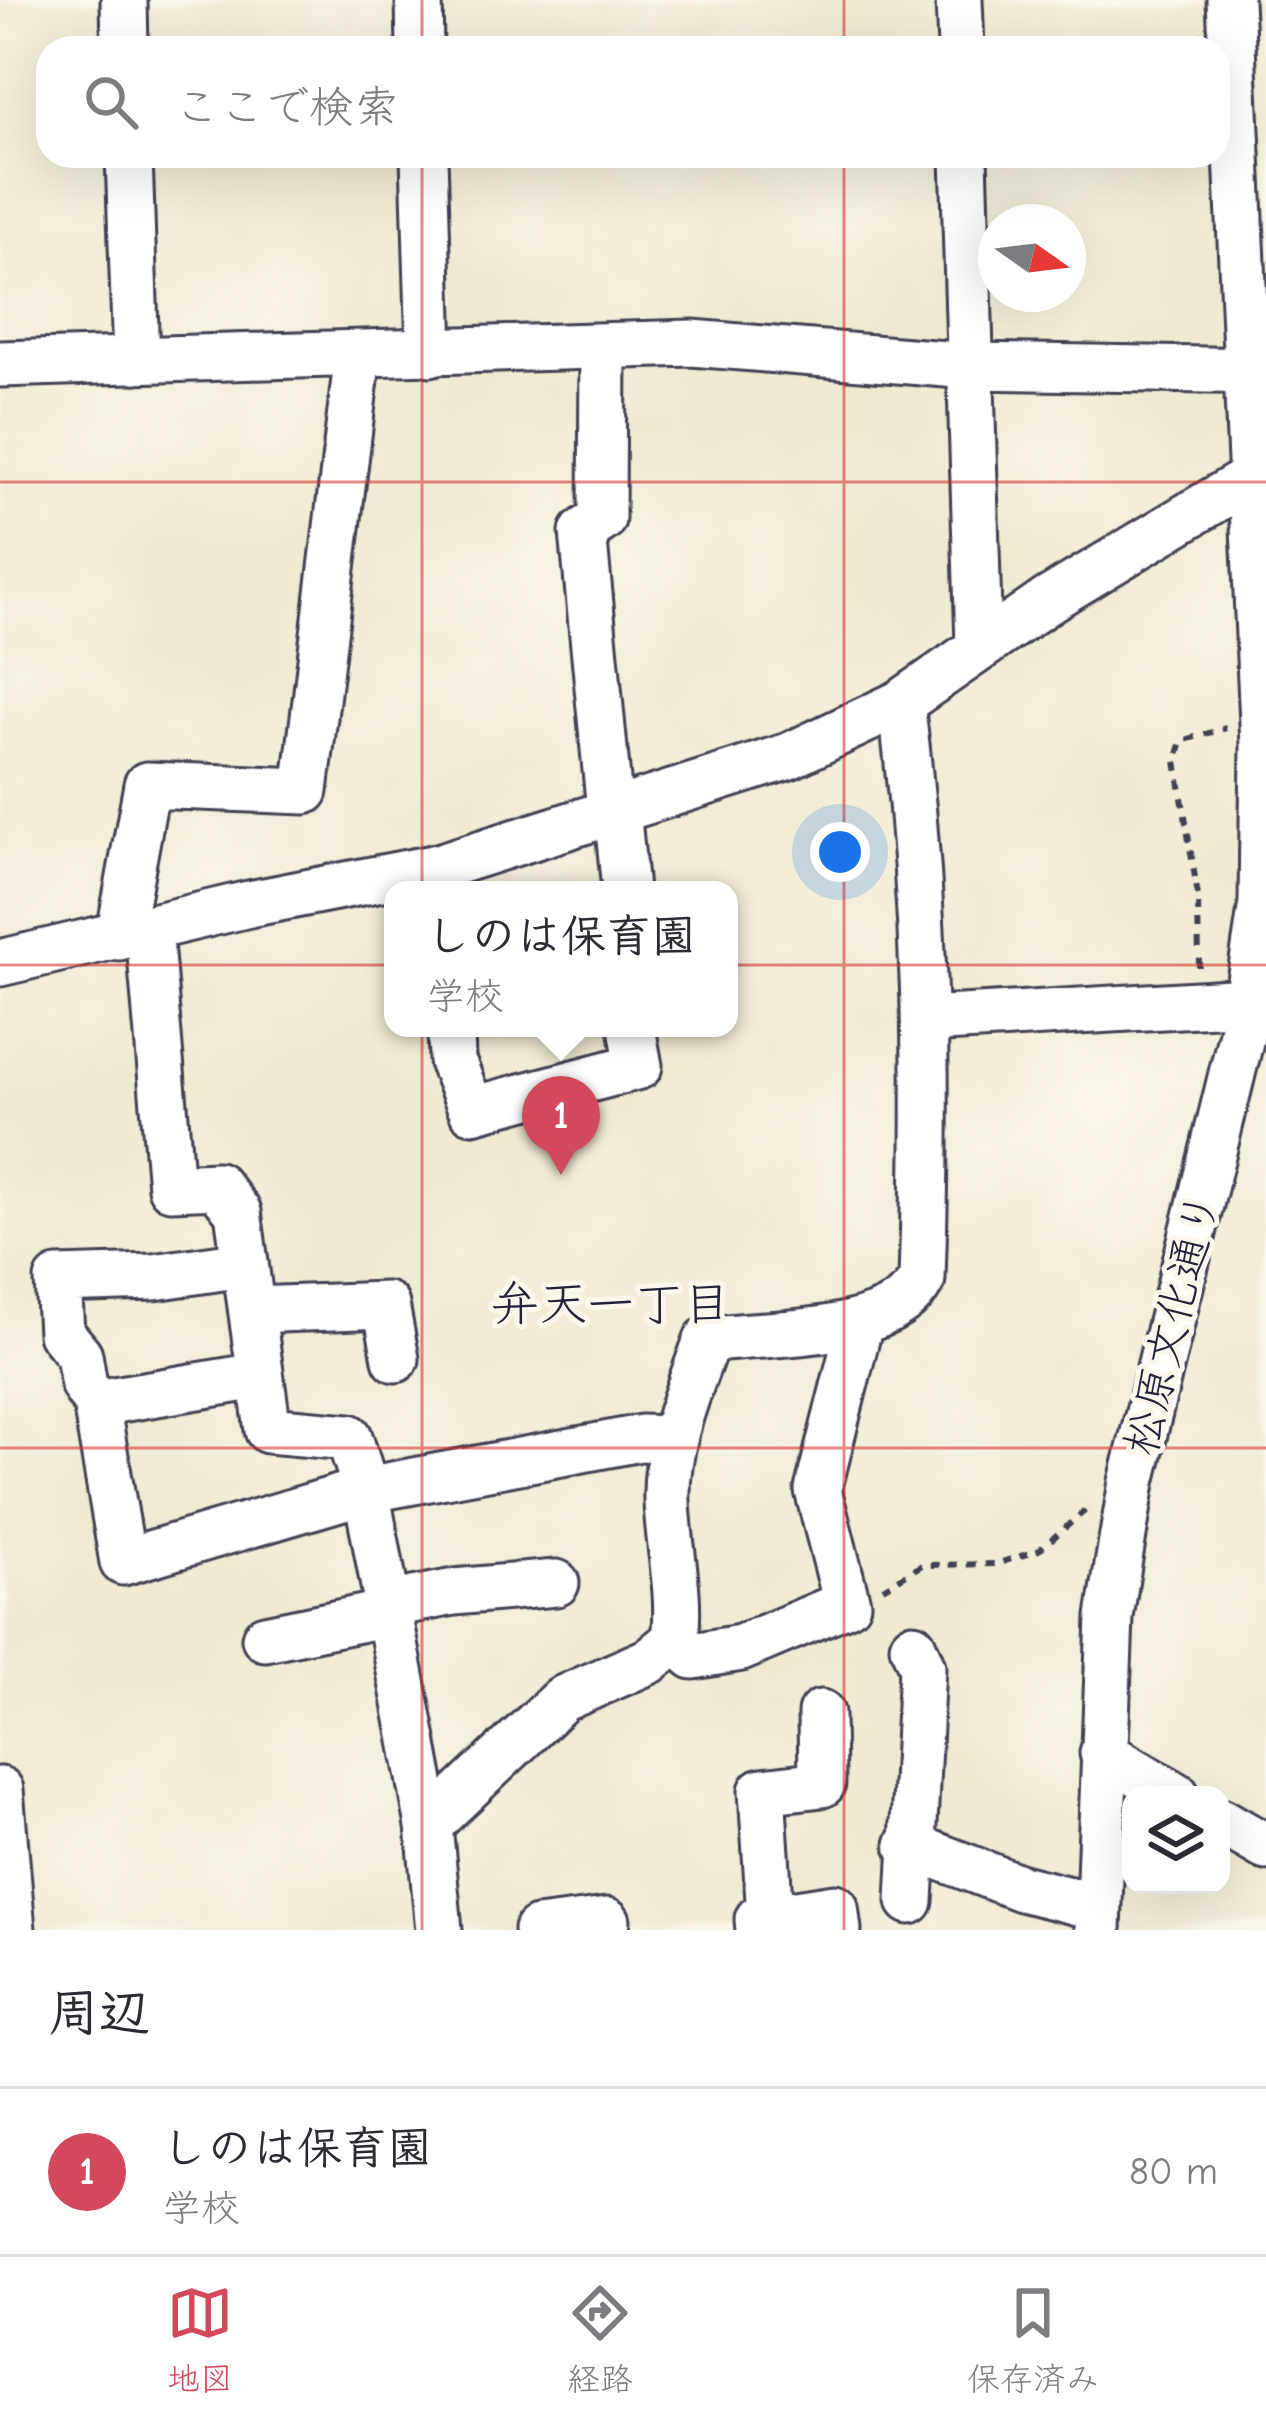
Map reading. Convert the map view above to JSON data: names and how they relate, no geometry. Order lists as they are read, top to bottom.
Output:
{
  "streets": {
    "street": ["松原文化通り"]
  },
  "districts": ["弁天一丁目"],
  "north": "right",
  "page": {
    "search": "ここで検索",
    "popup": ["しのは保育園", "学校"],
    "pins": "1",
    "heading": "周辺",
    "list": [
      {
        "mark": "1",
        "name": "しのは保育園",
        "note": "学校",
        "value": "80 m"
      }
    ],
    "nav": ["地図", "経路", "保存済み"]
  }
}
